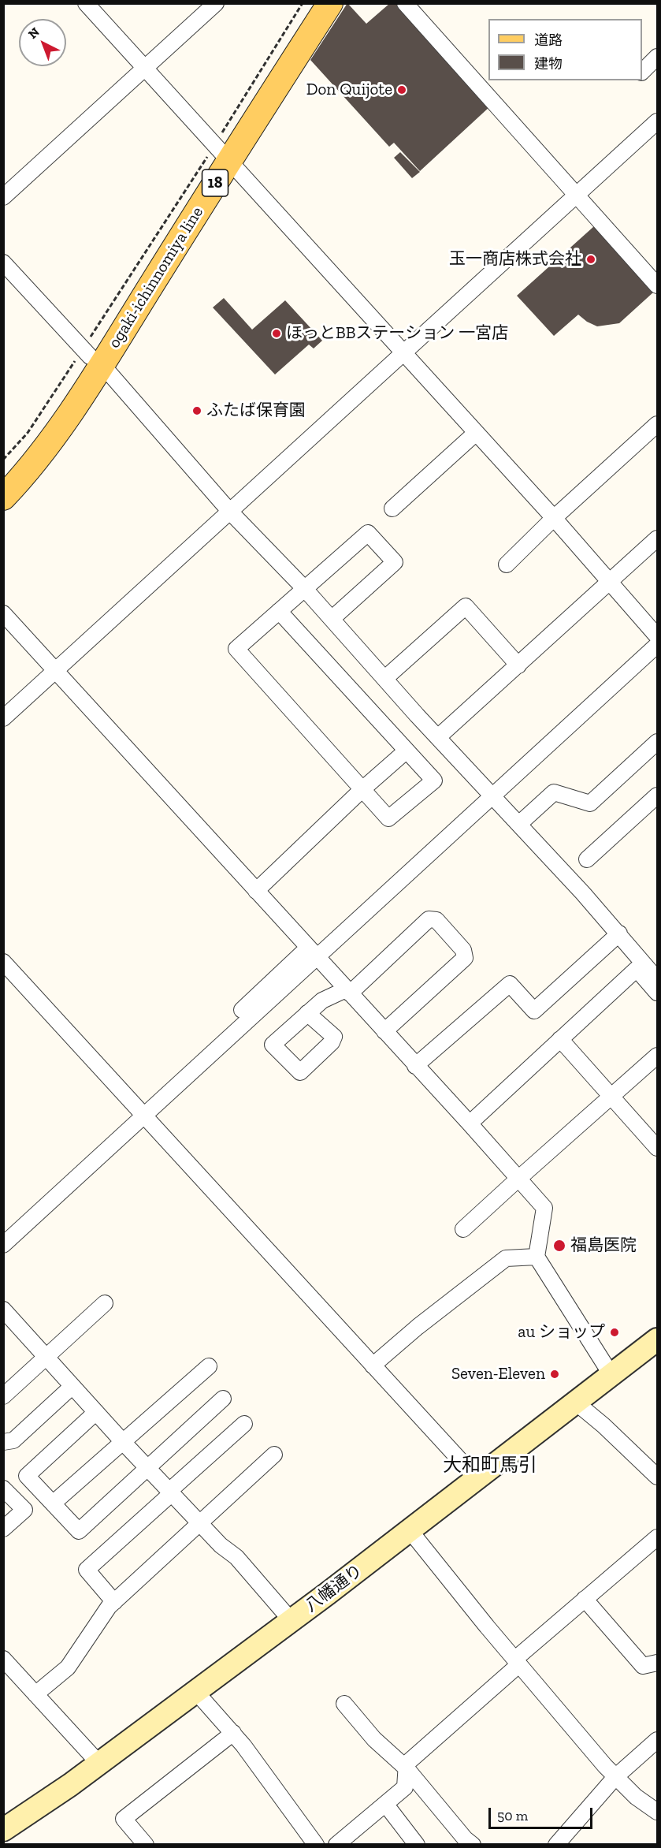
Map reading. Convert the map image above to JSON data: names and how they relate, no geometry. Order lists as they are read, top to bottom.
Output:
{
  "streets": {
    "main road": ["18", "ogaki-ichinnomiya line"],
    "street": ["八幡通り"]
  },
  "districts": ["大和町馬引"],
  "places": [
    "Don Quijote",
    "玉一商店株式会社",
    "ほっとBBステーション 一宮店",
    "ふたば保育園",
    "福島医院",
    "au ショップ",
    "Seven-Eleven"
  ],
  "legend": ["道路", "建物"],
  "scale_bar": "50 m",
  "north": "top left"
}
